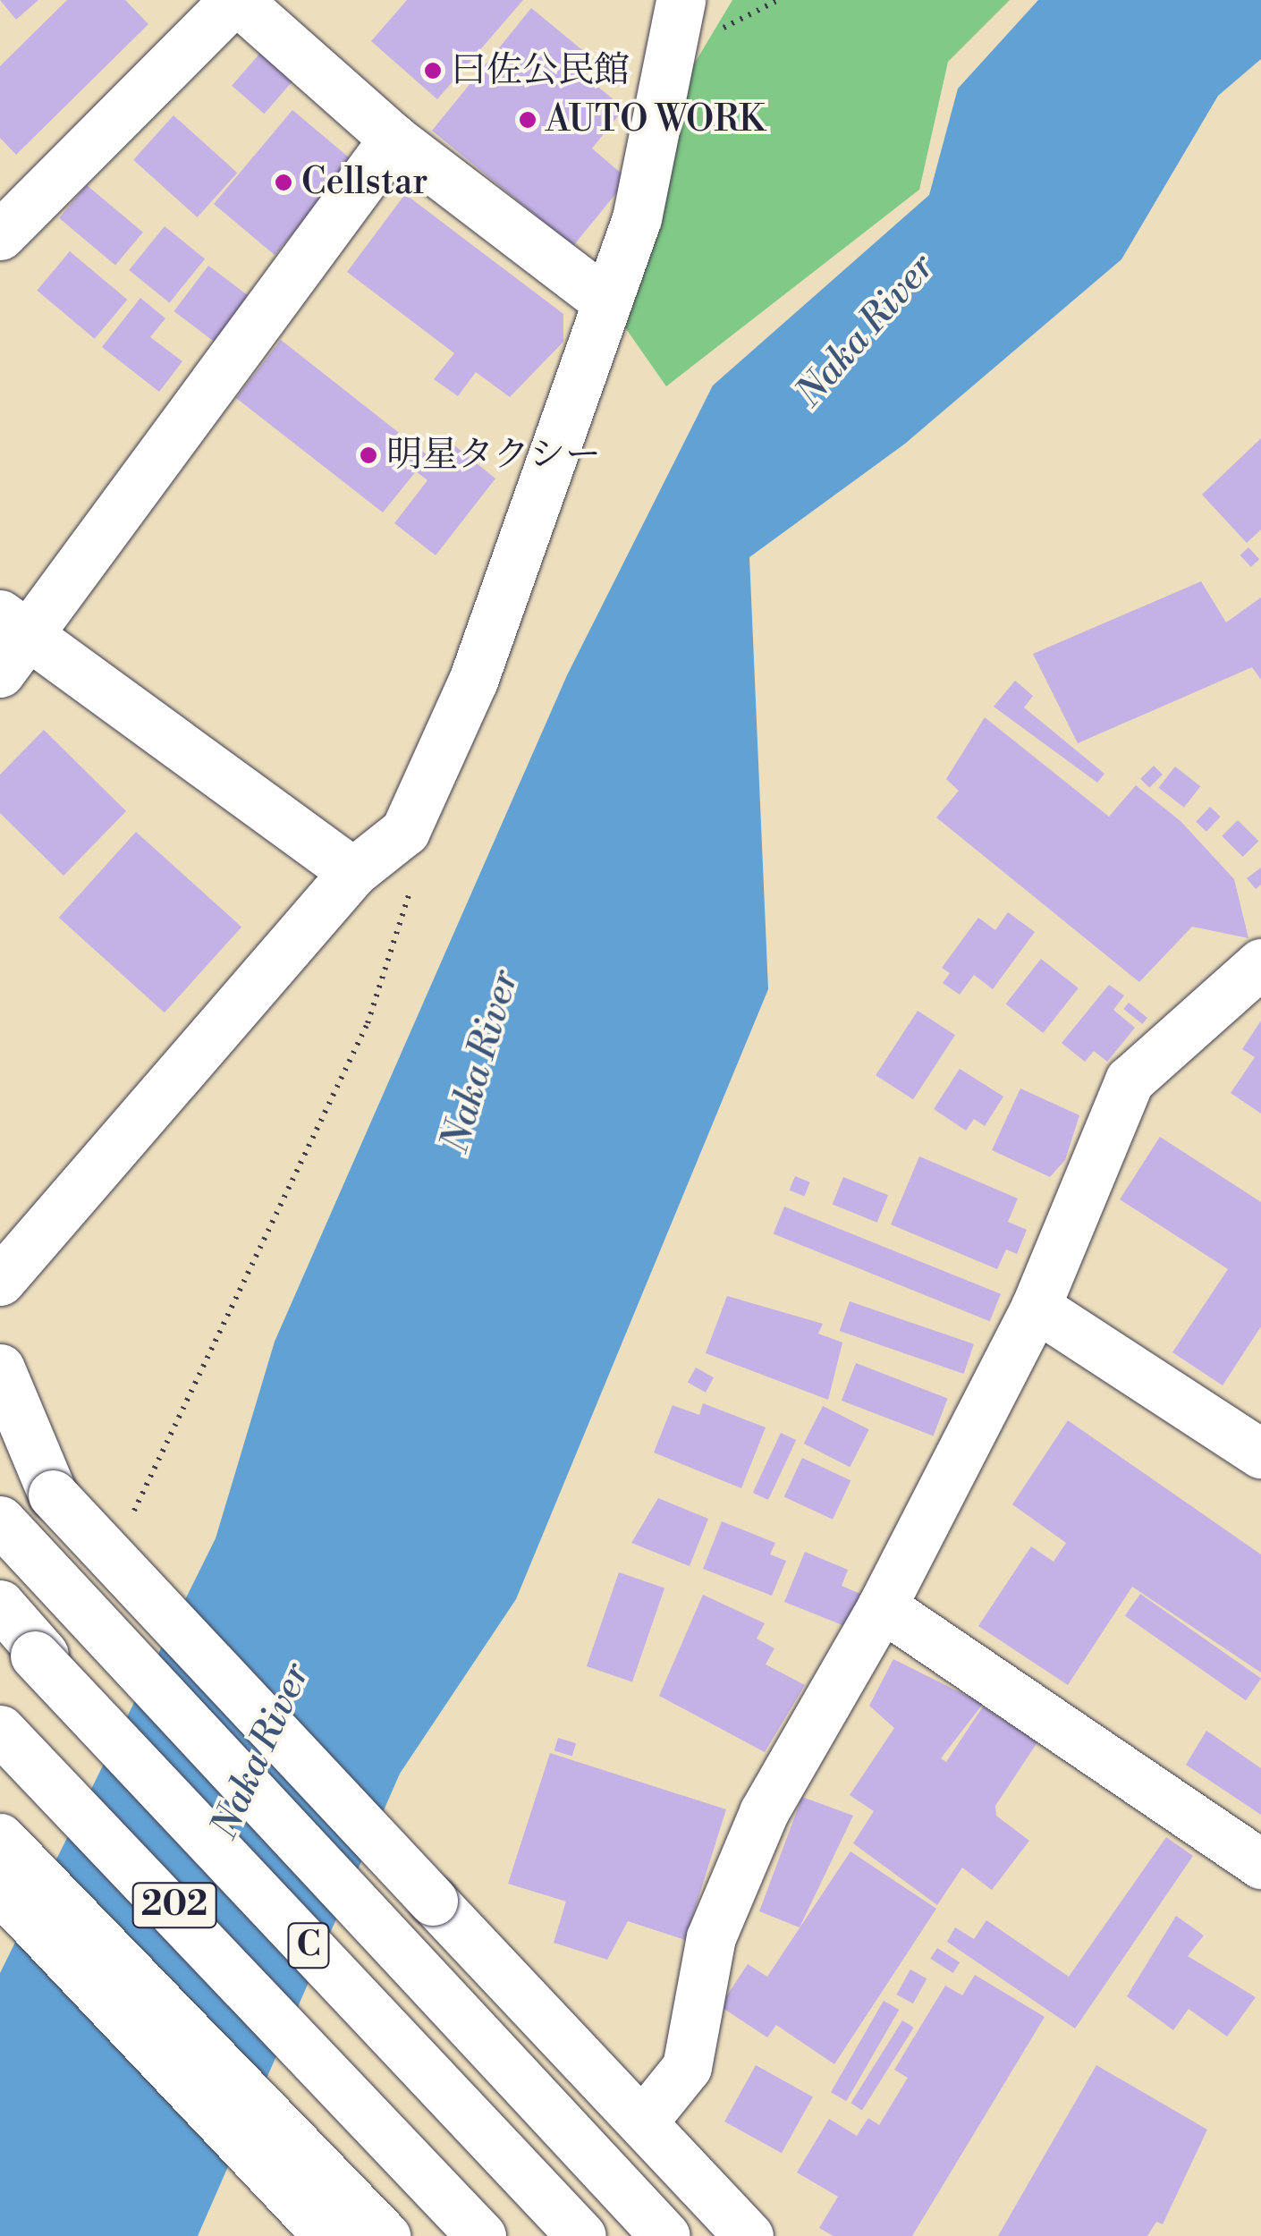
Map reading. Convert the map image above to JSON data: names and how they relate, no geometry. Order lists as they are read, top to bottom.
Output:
{
  "streets": {
    "main road": ["202", "C"]
  },
  "crossings": [
    ["202", "C"]
  ],
  "water": ["Naka River"],
  "places": [
    "曰佐公民館",
    "AUTO WORK",
    "Cellstar",
    "明星タクシー"
  ]
}
